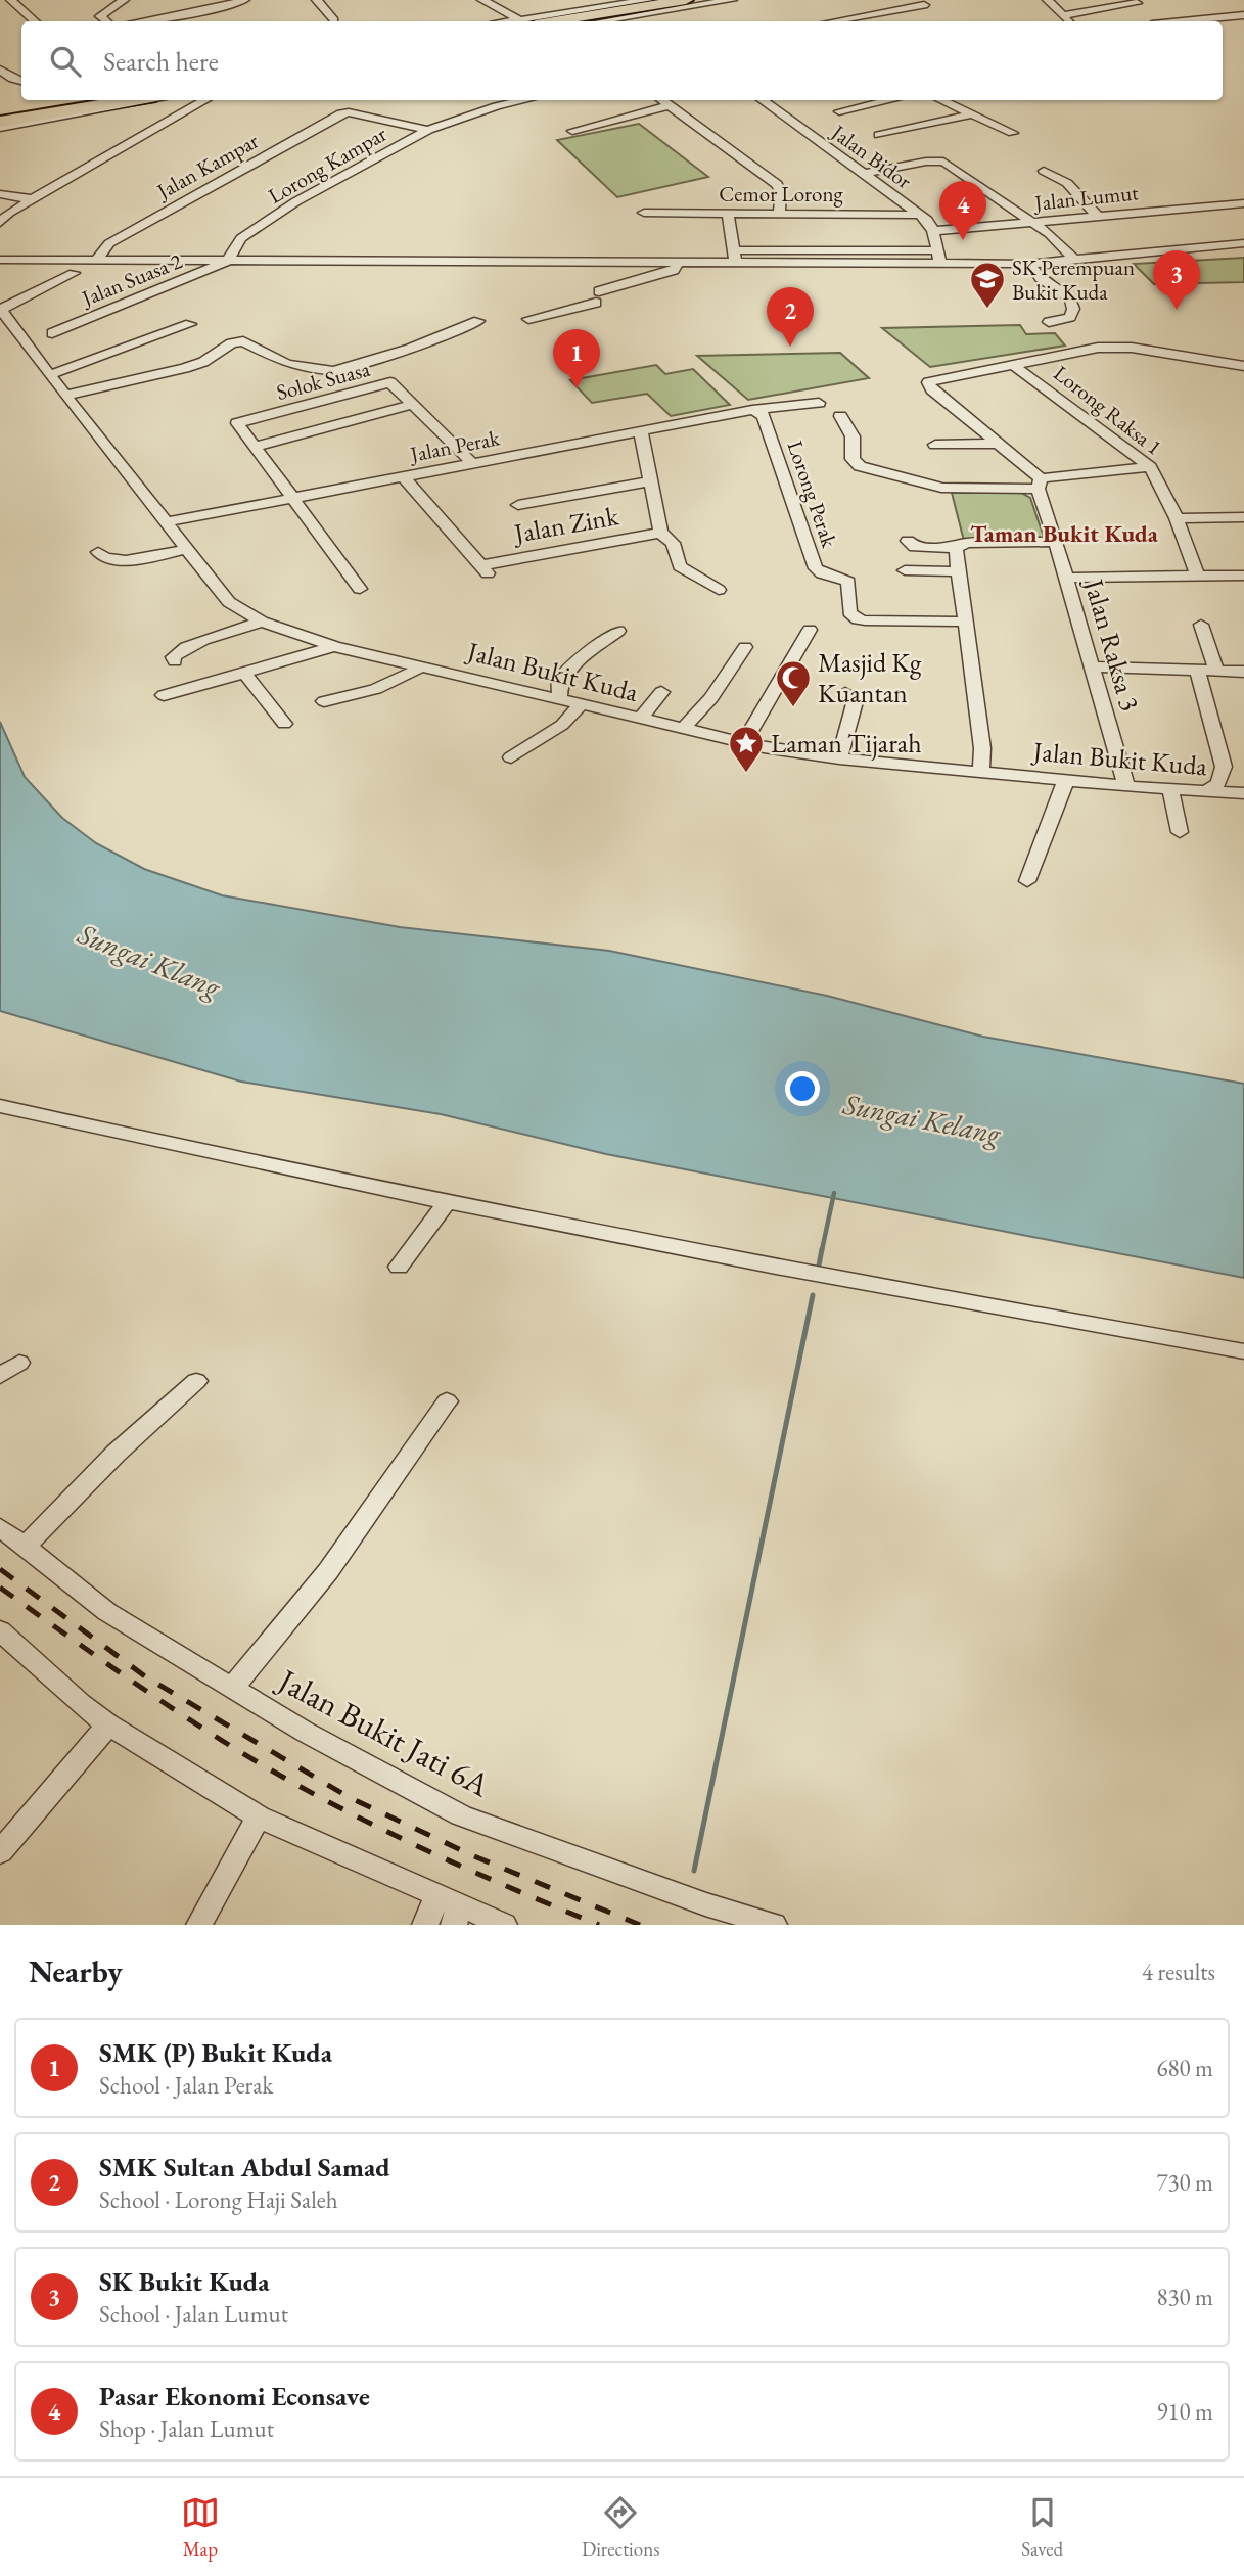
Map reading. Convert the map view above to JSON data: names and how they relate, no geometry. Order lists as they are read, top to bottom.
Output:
{
  "streets": {
    "street": [
      "Jalan Bidor",
      "Lorong Kampar",
      "Jalan Kampar",
      "Cemor Lorong",
      "Jalan Lumut",
      "Jalan Suasa 2",
      "Solok Suasa",
      "Lorong Raksa 1",
      "Jalan Perak",
      "Lorong Perak",
      "Jalan Zink",
      "Jalan Raksa 3",
      "Jalan Bukit Kuda",
      "Jalan Bukit Jati 6A"
    ]
  },
  "crossings": [
    ["Jalan Bidor", "Cemor Lorong"],
    ["Jalan Bidor", "Jalan Lumut"],
    ["Lorong Kampar", "Jalan Kampar"],
    ["Lorong Kampar", "Jalan Suasa 2"],
    ["Solok Suasa", "Jalan Perak"],
    ["Jalan Perak", "Lorong Perak"],
    ["Jalan Perak", "Jalan Zink"],
    ["Jalan Perak", "Jalan Bukit Kuda"],
    ["Jalan Raksa 3", "Jalan Bukit Kuda"]
  ],
  "districts": ["Taman Bukit Kuda"],
  "water": ["Sungai Klang", "Sungai Kelang"],
  "places": {
    "school or university": ["SK Perempuan Bukit Kuda"],
    "mosque": ["Masjid Kg Kuantan"],
    "place": ["Laman Tijarah"]
  },
  "page": {
    "search": "Search here",
    "pins": [
      "4",
      "3",
      "2",
      "1"
    ],
    "heading": ["Nearby", "4 results"],
    "list": [
      {
        "mark": "1",
        "name": "SMK (P) Bukit Kuda",
        "note": "School · Jalan Perak",
        "value": "680 m"
      },
      {
        "mark": "2",
        "name": "SMK Sultan Abdul Samad",
        "note": "School · Lorong Haji Saleh",
        "value": "730 m"
      },
      {
        "mark": "3",
        "name": "SK Bukit Kuda",
        "note": "School · Jalan Lumut",
        "value": "830 m"
      },
      {
        "mark": "4",
        "name": "Pasar Ekonomi Econsave",
        "note": "Shop · Jalan Lumut",
        "value": "910 m"
      }
    ],
    "nav": ["Map", "Directions", "Saved"]
  }
}
